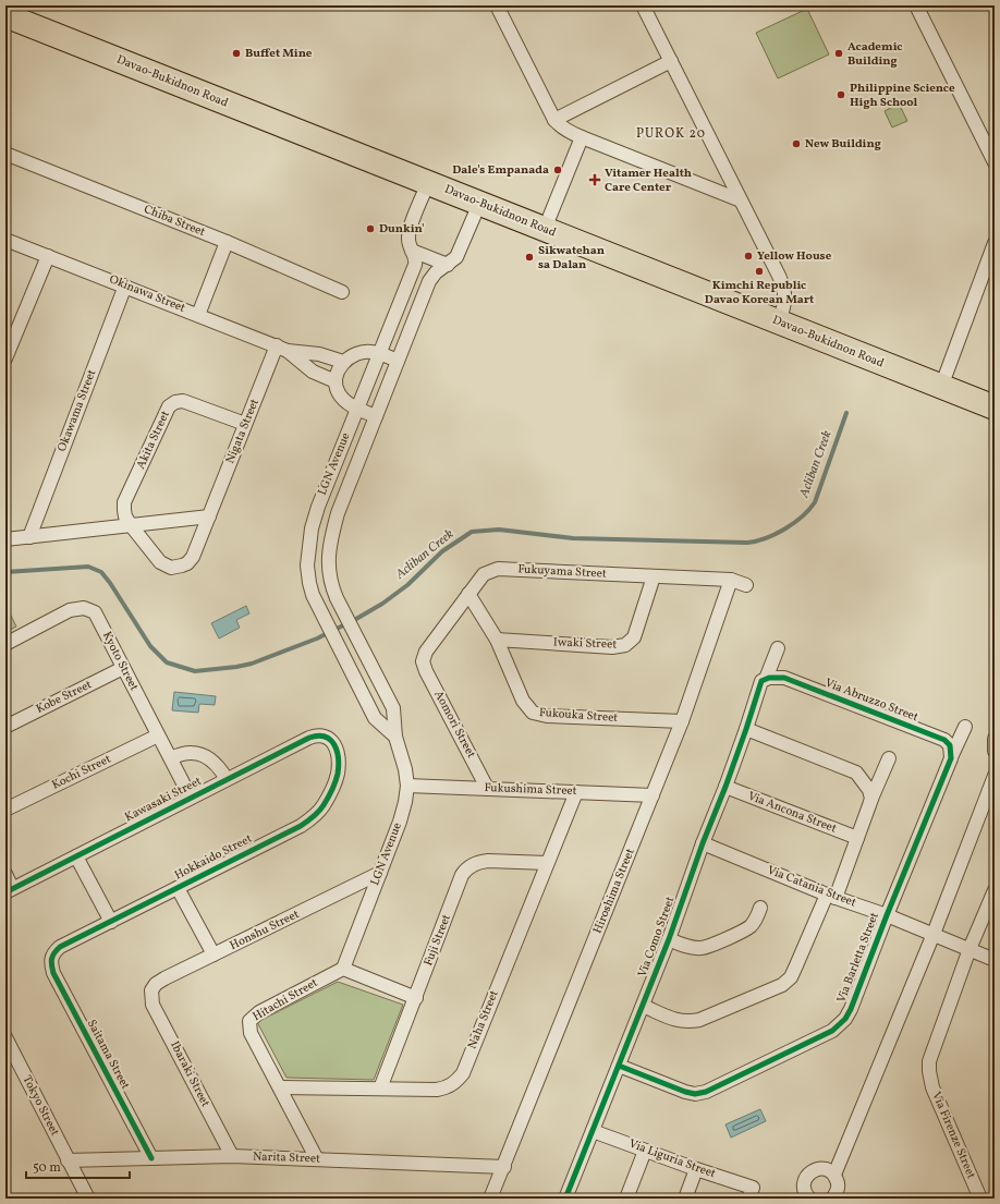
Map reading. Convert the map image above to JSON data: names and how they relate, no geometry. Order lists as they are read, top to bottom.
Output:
{
  "streets": {
    "highway": ["Davao-Bukidnon Road"],
    "street": [
      "Chiba Street",
      "Okinawa Street",
      "Okawama Street",
      "Nigata Street",
      "Akita Street",
      "LGN Avenue",
      "Fukuyama Street",
      "Iwaki Street",
      "Kyoto Street",
      "Kobe Street",
      "Via Abruzzo Street",
      "Fukouka Street",
      "Aomori Street",
      "Kochi Street",
      "Fukushima Street",
      "Kawasaki Street",
      "Via Ancona Street",
      "Hokkaido Street",
      "Via Catania Street",
      "Hiroshima Street",
      "Honshu Street",
      "Via Como Street",
      "Fuji Street",
      "Via Barletta Street",
      "Hitachi Street",
      "Naha Street",
      "Saitama Street",
      "Ibaraki Street",
      "Tokyo Street",
      "Via Firenze Street",
      "Narita Street",
      "Via Liguria Street"
    ]
  },
  "crossings": [
    ["Davao-Bukidnon Road", "LGN Avenue"],
    ["Okinawa Street", "Okawama Street"],
    ["Okinawa Street", "Nigata Street"],
    ["Nigata Street", "Akita Street"],
    ["LGN Avenue", "Fukushima Street"],
    ["LGN Avenue", "Honshu Street"],
    ["LGN Avenue", "Hitachi Street"],
    ["Fukuyama Street", "Iwaki Street"],
    ["Fukuyama Street", "Fukouka Street"],
    ["Fukuyama Street", "Aomori Street"],
    ["Fukuyama Street", "Hiroshima Street"],
    ["Iwaki Street", "Fukouka Street"],
    ["Kyoto Street", "Kobe Street"],
    ["Kyoto Street", "Kochi Street"],
    ["Kyoto Street", "Kawasaki Street"],
    ["Via Abruzzo Street", "Via Como Street"],
    ["Via Abruzzo Street", "Via Barletta Street"],
    ["Fukouka Street", "Hiroshima Street"],
    ["Aomori Street", "Fukushima Street"],
    ["Fukushima Street", "Hiroshima Street"],
    ["Fukushima Street", "Naha Street"],
    ["Kawasaki Street", "Hokkaido Street"],
    ["Via Ancona Street", "Via Como Street"],
    ["Hokkaido Street", "Saitama Street"],
    ["Via Catania Street", "Via Como Street"],
    ["Via Catania Street", "Via Barletta Street"],
    ["Via Catania Street", "Via Firenze Street"],
    ["Hiroshima Street", "Narita Street"],
    ["Honshu Street", "Ibaraki Street"],
    ["Via Como Street", "Via Barletta Street"],
    ["Via Como Street", "Via Liguria Street"],
    ["Fuji Street", "Naha Street"],
    ["Hitachi Street", "Naha Street"],
    ["Hitachi Street", "Narita Street"],
    ["Saitama Street", "Narita Street"],
    ["Ibaraki Street", "Narita Street"],
    ["Tokyo Street", "Narita Street"]
  ],
  "districts": ["PUROK 20"],
  "water": ["Acliban Creek"],
  "places": {
    "other": [
      "Buffet Mine",
      "Academic Building",
      "Philippine Science High School",
      "New Building",
      "Dale's Empanada",
      "Dunkin'",
      "Yellow House",
      "Sikwatehan sa Dalan",
      "Kimchi Republic Davao Korean Mart"
    ],
    "health": ["Vitamer Health Care Center"]
  },
  "scale_bar": "50 m"
}
